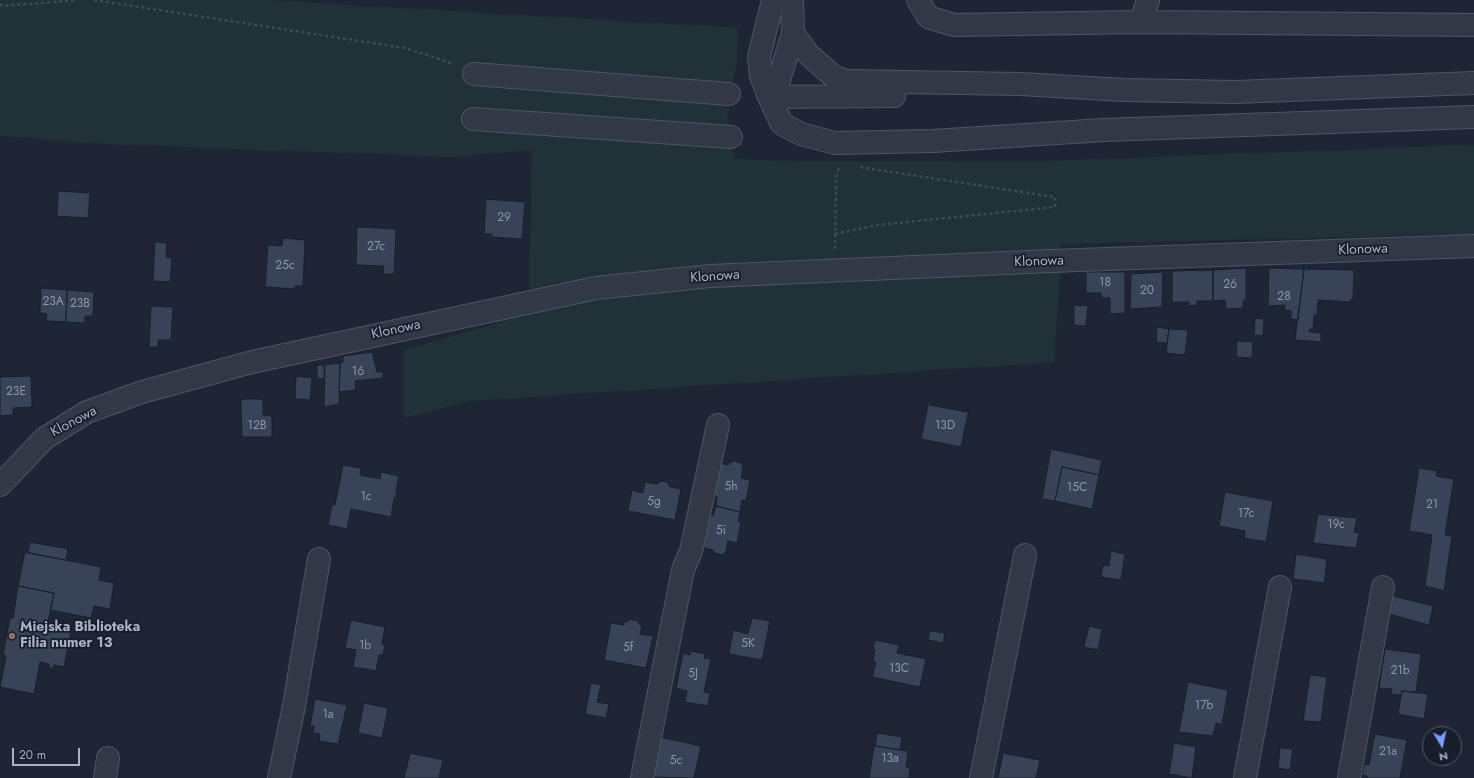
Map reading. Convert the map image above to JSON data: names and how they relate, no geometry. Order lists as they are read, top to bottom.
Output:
{
  "streets": {
    "street": ["Klonowa"]
  },
  "places": ["Miejska Biblioteka Filia numer 13"],
  "house_numbers": [
    "29",
    "27c",
    "25c",
    "18",
    "26",
    "20",
    "28",
    "23A",
    "23B",
    "16",
    "23E",
    "12B",
    "13D",
    "5h",
    "15C",
    "1c",
    "5g",
    "21",
    "17c",
    "19c",
    "5i",
    "5K",
    "1b",
    "5f",
    "13C",
    "21b",
    "5J",
    "17b",
    "1a",
    "21a",
    "13a",
    "5c"
  ],
  "scale_bar": "20 m",
  "north": "bottom"
}
